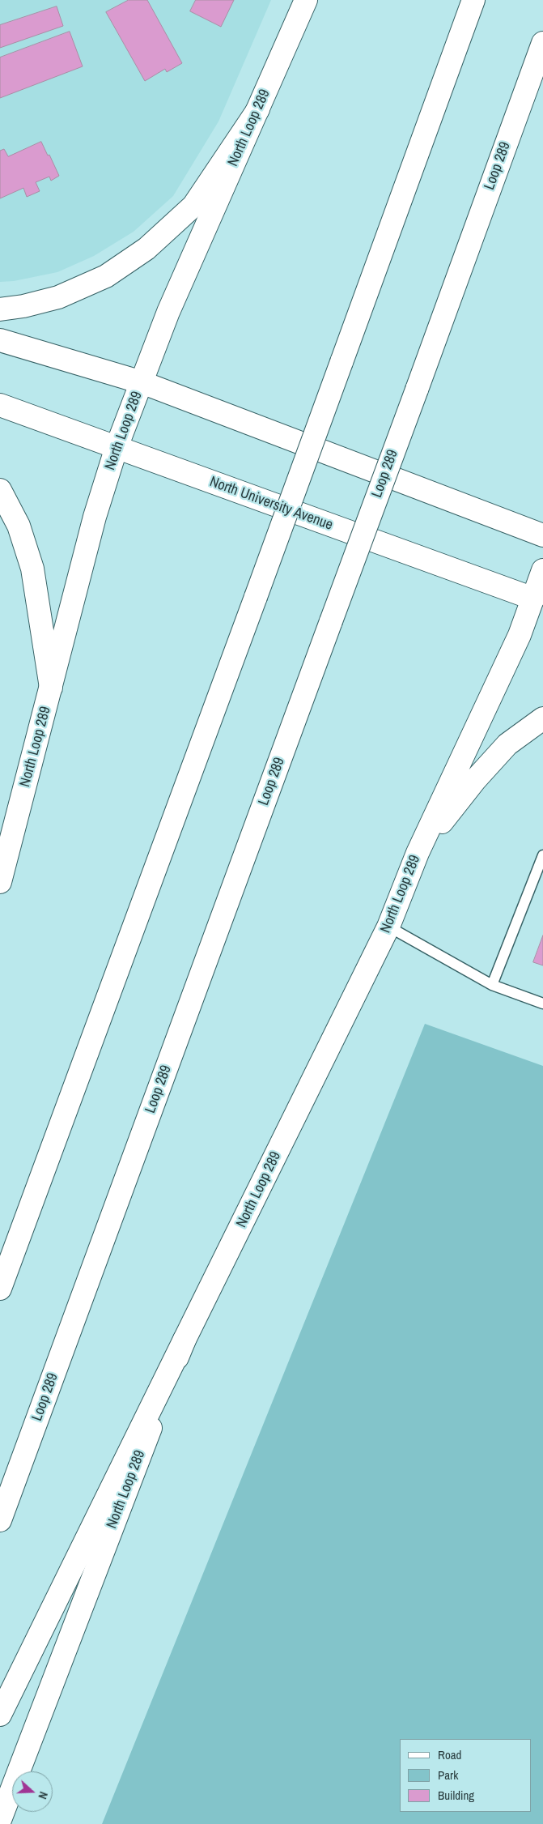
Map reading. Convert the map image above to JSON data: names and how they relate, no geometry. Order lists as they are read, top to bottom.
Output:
{
  "streets": {
    "main road": ["North Loop 289", "Loop 289", "North University Avenue"]
  },
  "crossings": [
    ["North Loop 289", "North University Avenue"]
  ],
  "legend": ["Road", "Park", "Building"],
  "north": "right"
}
